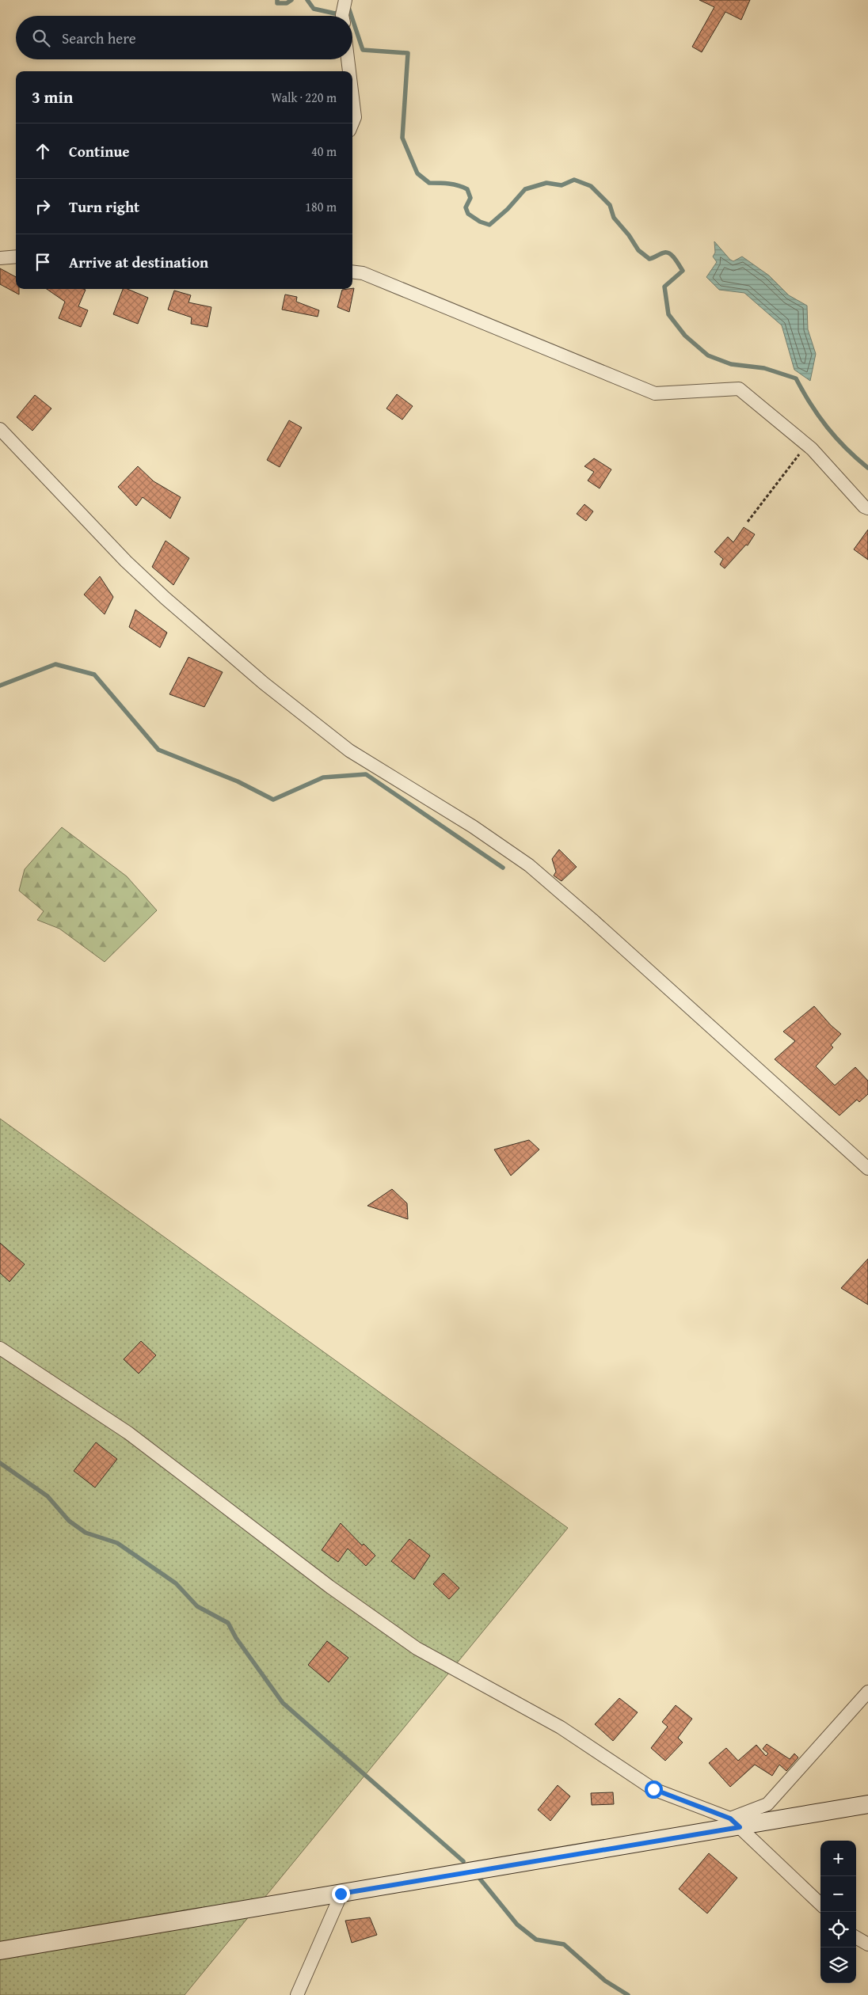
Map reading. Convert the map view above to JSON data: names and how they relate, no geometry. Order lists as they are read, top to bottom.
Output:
{
  "page": {
    "search": "Search here",
    "heading": ["3 min", "Walk · 220 m"],
    "list": [
      ["Continue", "40 m"],
      ["Turn right", "180 m"],
      "Arrive at destination"
    ],
    "map_buttons": ["+", "−"]
  }
}
